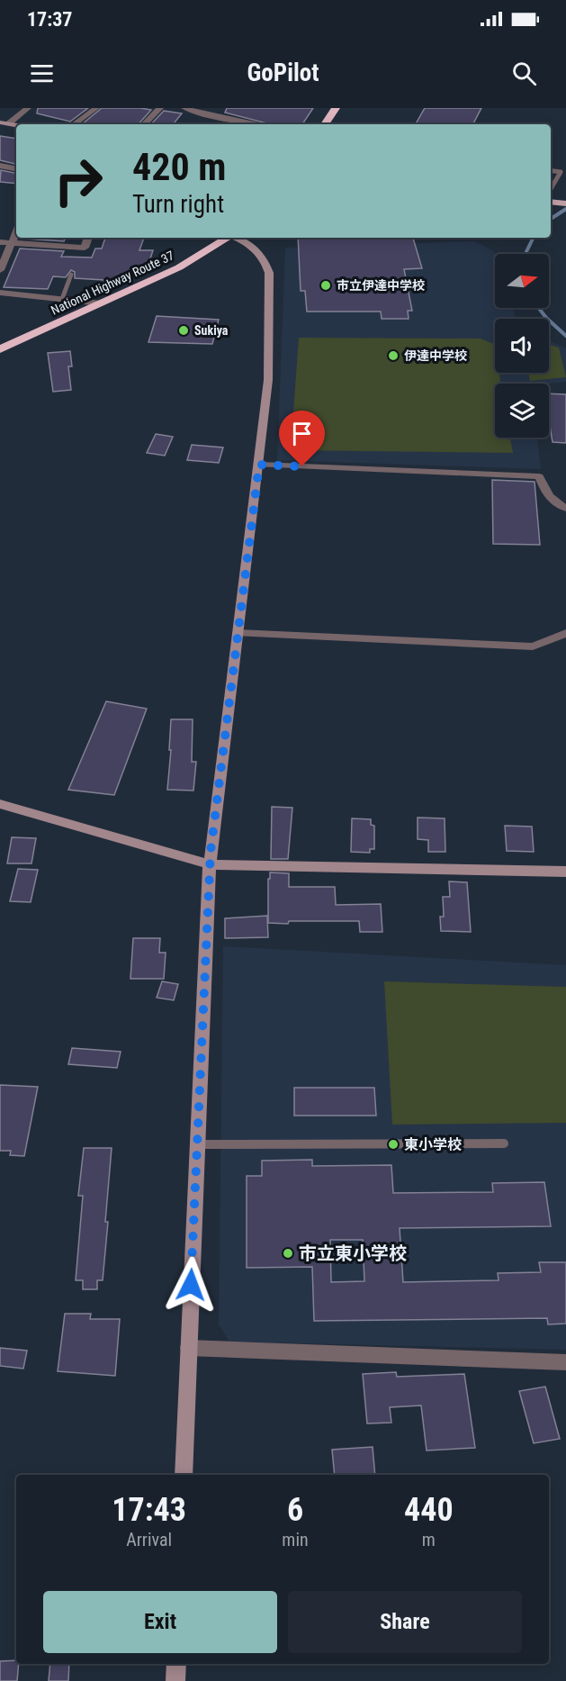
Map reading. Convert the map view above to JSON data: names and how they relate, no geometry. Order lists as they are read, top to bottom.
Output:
{
  "streets": {
    "highway": ["National Highway Route 37"]
  },
  "places": [
    "市立伊達中学校",
    "Sukiya",
    "伊達中学校",
    "東小学校",
    "市立東小学校"
  ],
  "north": "right",
  "page": {
    "status": "17:37",
    "header": "GoPilot",
    "turn": ["420 m", "Turn right"],
    "eta": [
      "17:43",
      "Arrival",
      "6",
      "min",
      "440",
      "m"
    ],
    "buttons": ["Exit", "Share"]
  }
}
